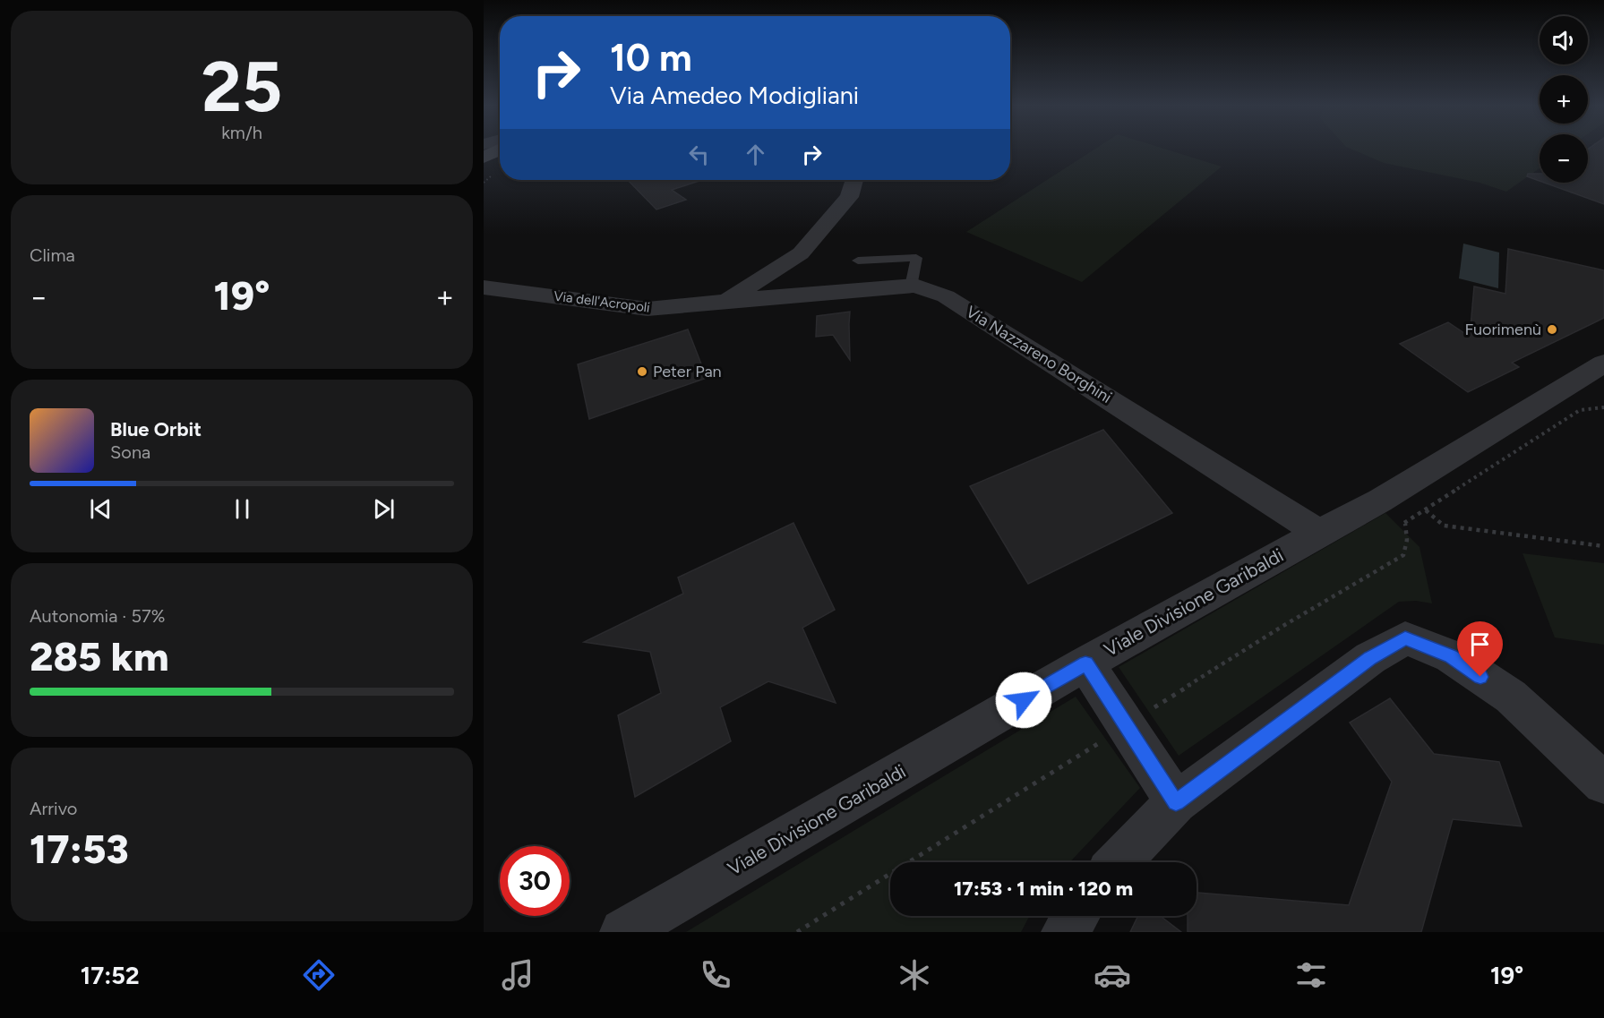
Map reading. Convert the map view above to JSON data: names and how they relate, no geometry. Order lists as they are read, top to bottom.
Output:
{
  "streets": {
    "street": ["Via dell'Acropoli", "Via Nazzareno Borghini", "Viale Divisione Garibaldi"]
  },
  "crossings": [
    ["Via dell'Acropoli", "Via Nazzareno Borghini"],
    ["Via Nazzareno Borghini", "Viale Divisione Garibaldi"]
  ],
  "places": ["Fuorimenù", "Peter Pan"],
  "page": {
    "tile": [
      ["25", "km/h"],
      "Clima",
      ["Autonomia · 57%", "285 km"],
      ["Arrivo", "17:53"]
    ],
    "map_buttons": ["+", "−"],
    "turn": ["10 m", "Via Amedeo Modigliani"],
    "heat": ["−", "19°", "+"],
    "song": ["Blue Orbit", "Sona"],
    "limit": "30",
    "trip": "17:53 · 1 min · 120 m",
    "tabs": ["17:52", "19°"]
  }
}
